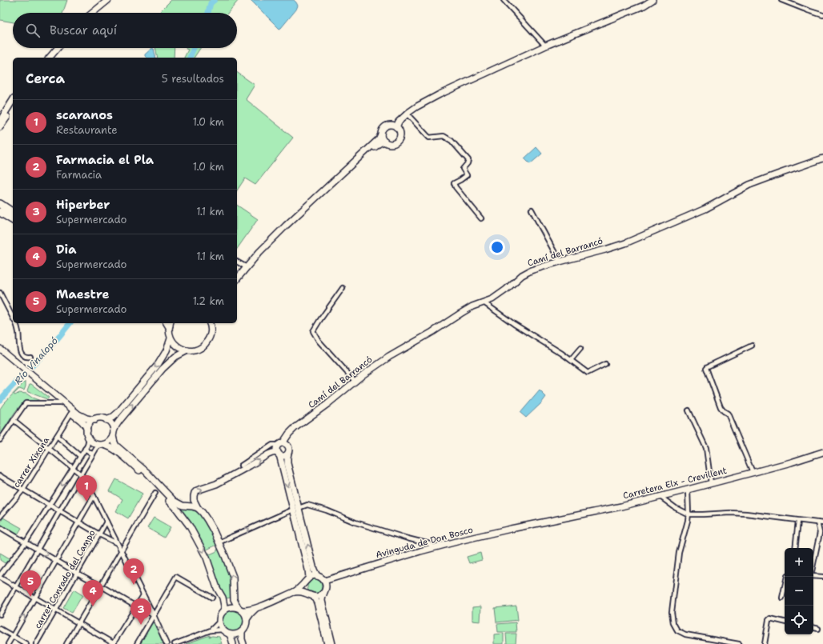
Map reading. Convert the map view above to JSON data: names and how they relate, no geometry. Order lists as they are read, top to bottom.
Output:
{
  "streets": {
    "main road": ["Camí del Barrancó", "Carretera Elx - Crevillent", "Avinguda de Don Bosco"],
    "street": ["carrer Xixona", "carrer Conrado del Campo"]
  },
  "crossings": [
    ["Carretera Elx - Crevillent", "Avinguda de Don Bosco"]
  ],
  "water": ["Río Vinalopó"],
  "page": {
    "search": "Buscar aquí",
    "heading": ["Cerca", "5 resultados"],
    "list": [
      {
        "mark": "1",
        "name": "scaranos",
        "note": "Restaurante",
        "value": "1.0 km"
      },
      {
        "mark": "2",
        "name": "Farmacia el Pla",
        "note": "Farmacia",
        "value": "1.0 km"
      },
      {
        "mark": "3",
        "name": "Hiperber",
        "note": "Supermercado",
        "value": "1.1 km"
      },
      {
        "mark": "4",
        "name": "Dia",
        "note": "Supermercado",
        "value": "1.1 km"
      },
      {
        "mark": "5",
        "name": "Maestre",
        "note": "Supermercado",
        "value": "1.2 km"
      }
    ],
    "pins": [
      "1",
      "2",
      "5",
      "4",
      "3"
    ],
    "map_buttons": ["+", "−"]
  }
}
